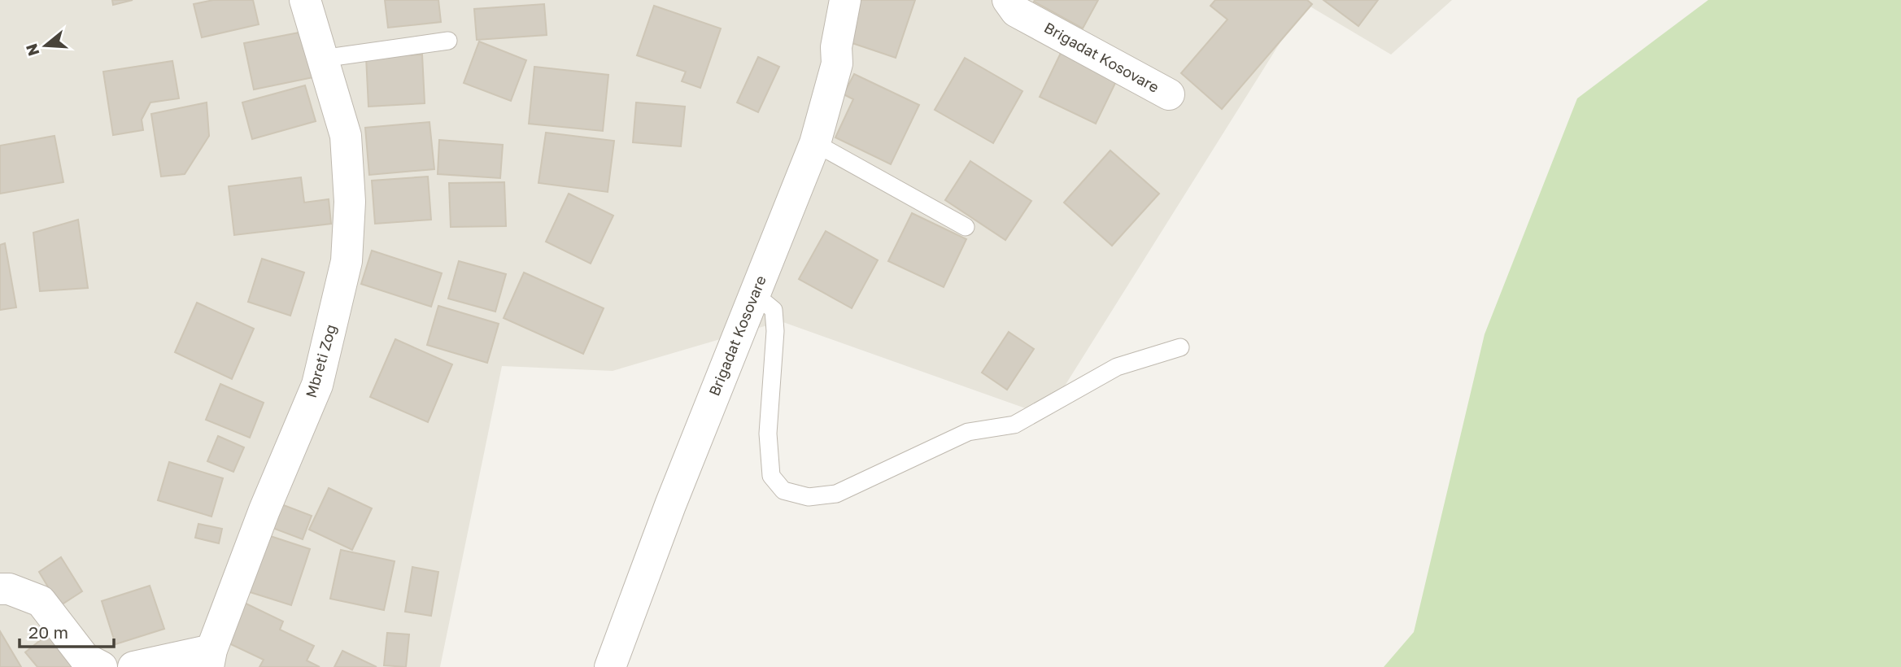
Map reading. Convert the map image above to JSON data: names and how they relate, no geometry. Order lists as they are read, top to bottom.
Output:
{
  "streets": {
    "street": ["Brigadat Kosovare", "Mbreti Zog"]
  },
  "scale_bar": "20 m",
  "north": "left"
}
